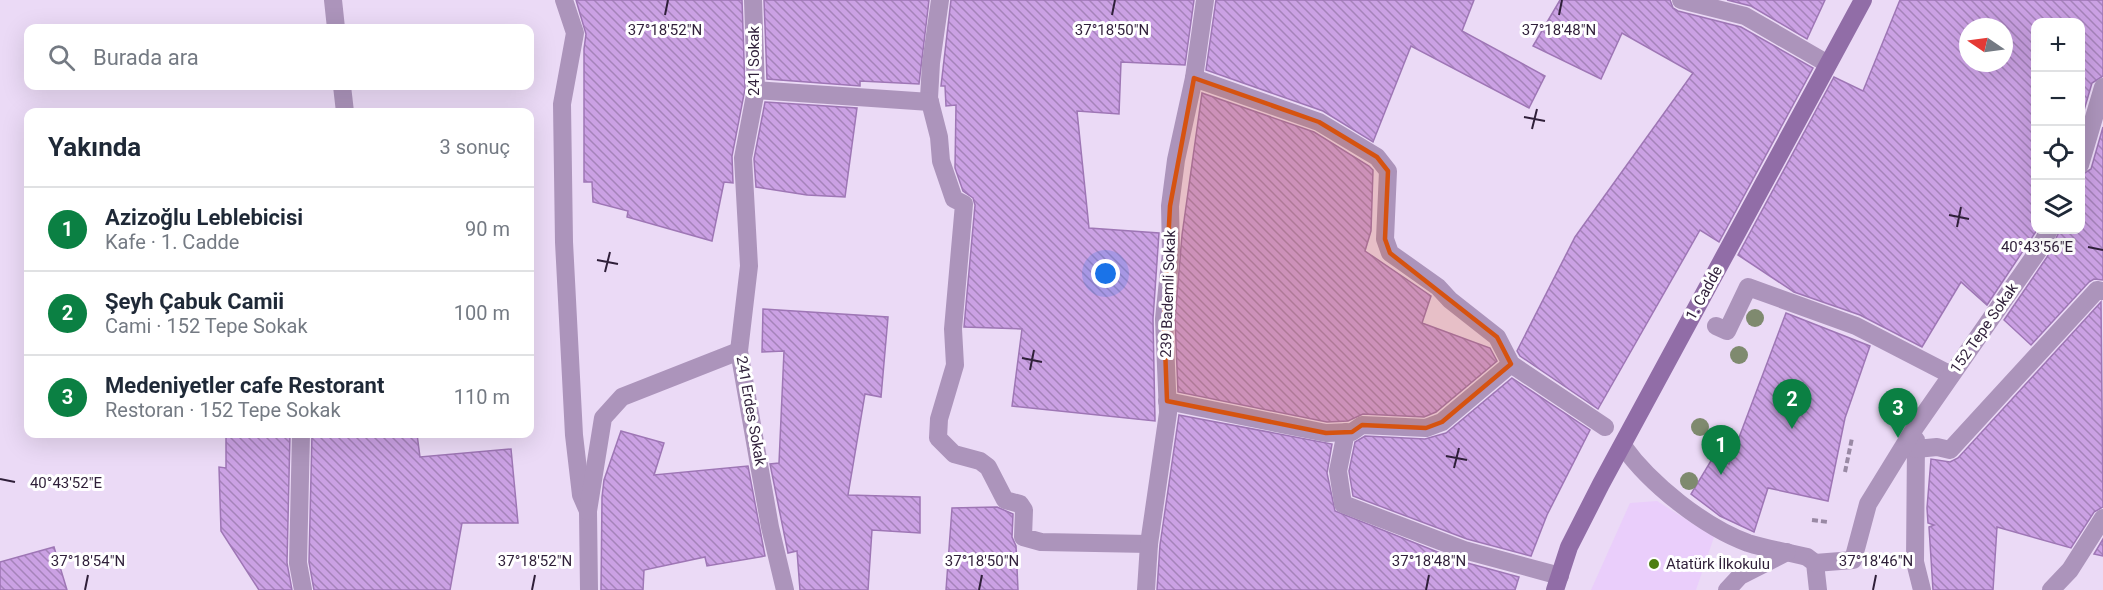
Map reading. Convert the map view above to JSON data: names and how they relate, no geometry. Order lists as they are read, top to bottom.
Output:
{
  "streets": {
    "main road": ["1. Cadde"],
    "street": [
      "241 Sokak",
      "239 Bademli Sokak",
      "152 Tepe Sokak",
      "241 Erdes Sokak"
    ]
  },
  "crossings": [
    ["241 Sokak", "241 Erdes Sokak"]
  ],
  "places": ["Atatürk İlkokulu"],
  "north": "left",
  "page": {
    "map_buttons": ["+", "−"],
    "search": "Burada ara",
    "heading": ["Yakında", "3 sonuç"],
    "list": [
      {
        "mark": "1",
        "name": "Azizoğlu Leblebicisi",
        "note": "Kafe · 1. Cadde",
        "value": "90 m"
      },
      {
        "mark": "2",
        "name": "Şeyh Çabuk Camii",
        "note": "Cami · 152 Tepe Sokak",
        "value": "100 m"
      },
      {
        "mark": "3",
        "name": "Medeniyetler cafe Restorant",
        "note": "Restoran · 152 Tepe Sokak",
        "value": "110 m"
      }
    ],
    "pins": ["2", "3", "1"]
  },
  "coordinates": [
    "37°18'52\"N",
    "37°18'50\"N",
    "37°18'48\"N",
    "40°43'56\"E",
    "40°43'52\"E",
    "37°18'54\"N",
    "37°18'46\"N"
  ]
}
